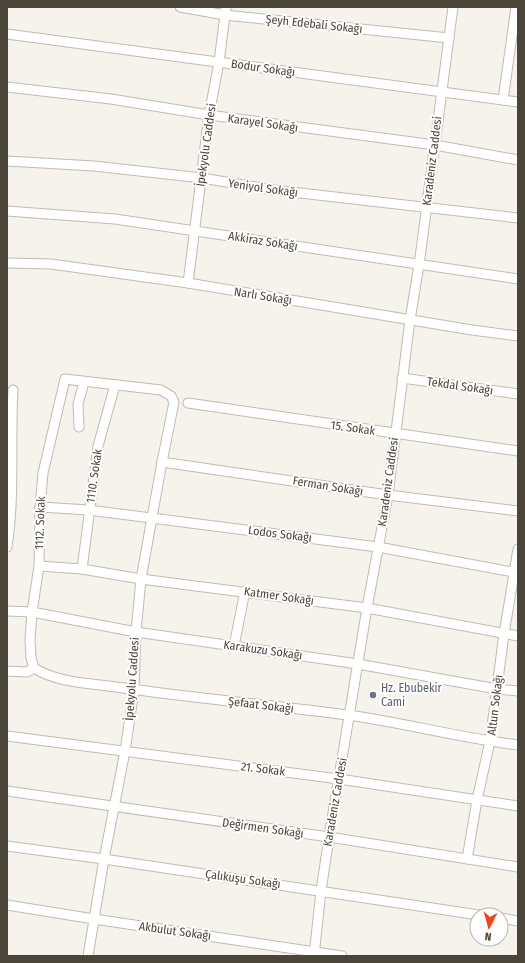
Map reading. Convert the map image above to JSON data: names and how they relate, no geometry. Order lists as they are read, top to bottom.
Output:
{
  "streets": {
    "street": [
      "Şeyh Edebali Sokağı",
      "Bodur Sokağı",
      "Karayel Sokağı",
      "İpekyolu Caddesi",
      "Karadeniz Caddesi",
      "Yeniyol Sokağı",
      "Akkiraz Sokağı",
      "Narlı Sokağı",
      "Tekdal Sokağı",
      "15. Sokak",
      "1110. Sokak",
      "Ferman Sokağı",
      "1112. Sokak",
      "Lodos Sokağı",
      "Katmer Sokağı",
      "Karakuzu Sokağı",
      "Şefaat Sokağı",
      "Altun Sokağı",
      "21. Sokak",
      "Değirmen Sokağı",
      "Çalıkuşu Sokağı",
      "Akbulut Sokağı"
    ]
  },
  "crossings": [
    ["Şeyh Edebali Sokağı", "İpekyolu Caddesi"],
    ["Şeyh Edebali Sokağı", "Karadeniz Caddesi"],
    ["Bodur Sokağı", "İpekyolu Caddesi"],
    ["Bodur Sokağı", "Karadeniz Caddesi"],
    ["Karayel Sokağı", "İpekyolu Caddesi"],
    ["Karayel Sokağı", "Karadeniz Caddesi"],
    ["İpekyolu Caddesi", "Yeniyol Sokağı"],
    ["İpekyolu Caddesi", "Akkiraz Sokağı"],
    ["İpekyolu Caddesi", "Narlı Sokağı"],
    ["İpekyolu Caddesi", "1110. Sokak"],
    ["İpekyolu Caddesi", "Ferman Sokağı"],
    ["İpekyolu Caddesi", "Lodos Sokağı"],
    ["İpekyolu Caddesi", "Katmer Sokağı"],
    ["İpekyolu Caddesi", "Karakuzu Sokağı"],
    ["İpekyolu Caddesi", "Şefaat Sokağı"],
    ["İpekyolu Caddesi", "21. Sokak"],
    ["İpekyolu Caddesi", "Değirmen Sokağı"],
    ["İpekyolu Caddesi", "Çalıkuşu Sokağı"],
    ["İpekyolu Caddesi", "Akbulut Sokağı"],
    ["Karadeniz Caddesi", "Yeniyol Sokağı"],
    ["Karadeniz Caddesi", "Akkiraz Sokağı"],
    ["Karadeniz Caddesi", "Narlı Sokağı"],
    ["Karadeniz Caddesi", "Tekdal Sokağı"],
    ["Karadeniz Caddesi", "15. Sokak"],
    ["Karadeniz Caddesi", "Ferman Sokağı"],
    ["Karadeniz Caddesi", "Lodos Sokağı"],
    ["Karadeniz Caddesi", "Katmer Sokağı"],
    ["Karadeniz Caddesi", "Karakuzu Sokağı"],
    ["Karadeniz Caddesi", "Şefaat Sokağı"],
    ["Karadeniz Caddesi", "21. Sokak"],
    ["Karadeniz Caddesi", "Değirmen Sokağı"],
    ["Karadeniz Caddesi", "Çalıkuşu Sokağı"],
    ["Karadeniz Caddesi", "Akbulut Sokağı"],
    ["1110. Sokak", "Lodos Sokağı"],
    ["1110. Sokak", "Katmer Sokağı"],
    ["1112. Sokak", "Lodos Sokağı"],
    ["1112. Sokak", "Katmer Sokağı"],
    ["1112. Sokak", "Karakuzu Sokağı"],
    ["1112. Sokak", "Şefaat Sokağı"],
    ["Lodos Sokağı", "Altun Sokağı"],
    ["Katmer Sokağı", "Altun Sokağı"],
    ["Karakuzu Sokağı", "Altun Sokağı"],
    ["Şefaat Sokağı", "Altun Sokağı"],
    ["Altun Sokağı", "21. Sokak"],
    ["Altun Sokağı", "Değirmen Sokağı"]
  ],
  "places": ["Hz. Ebubekir Cami"],
  "north": "bottom"
}
